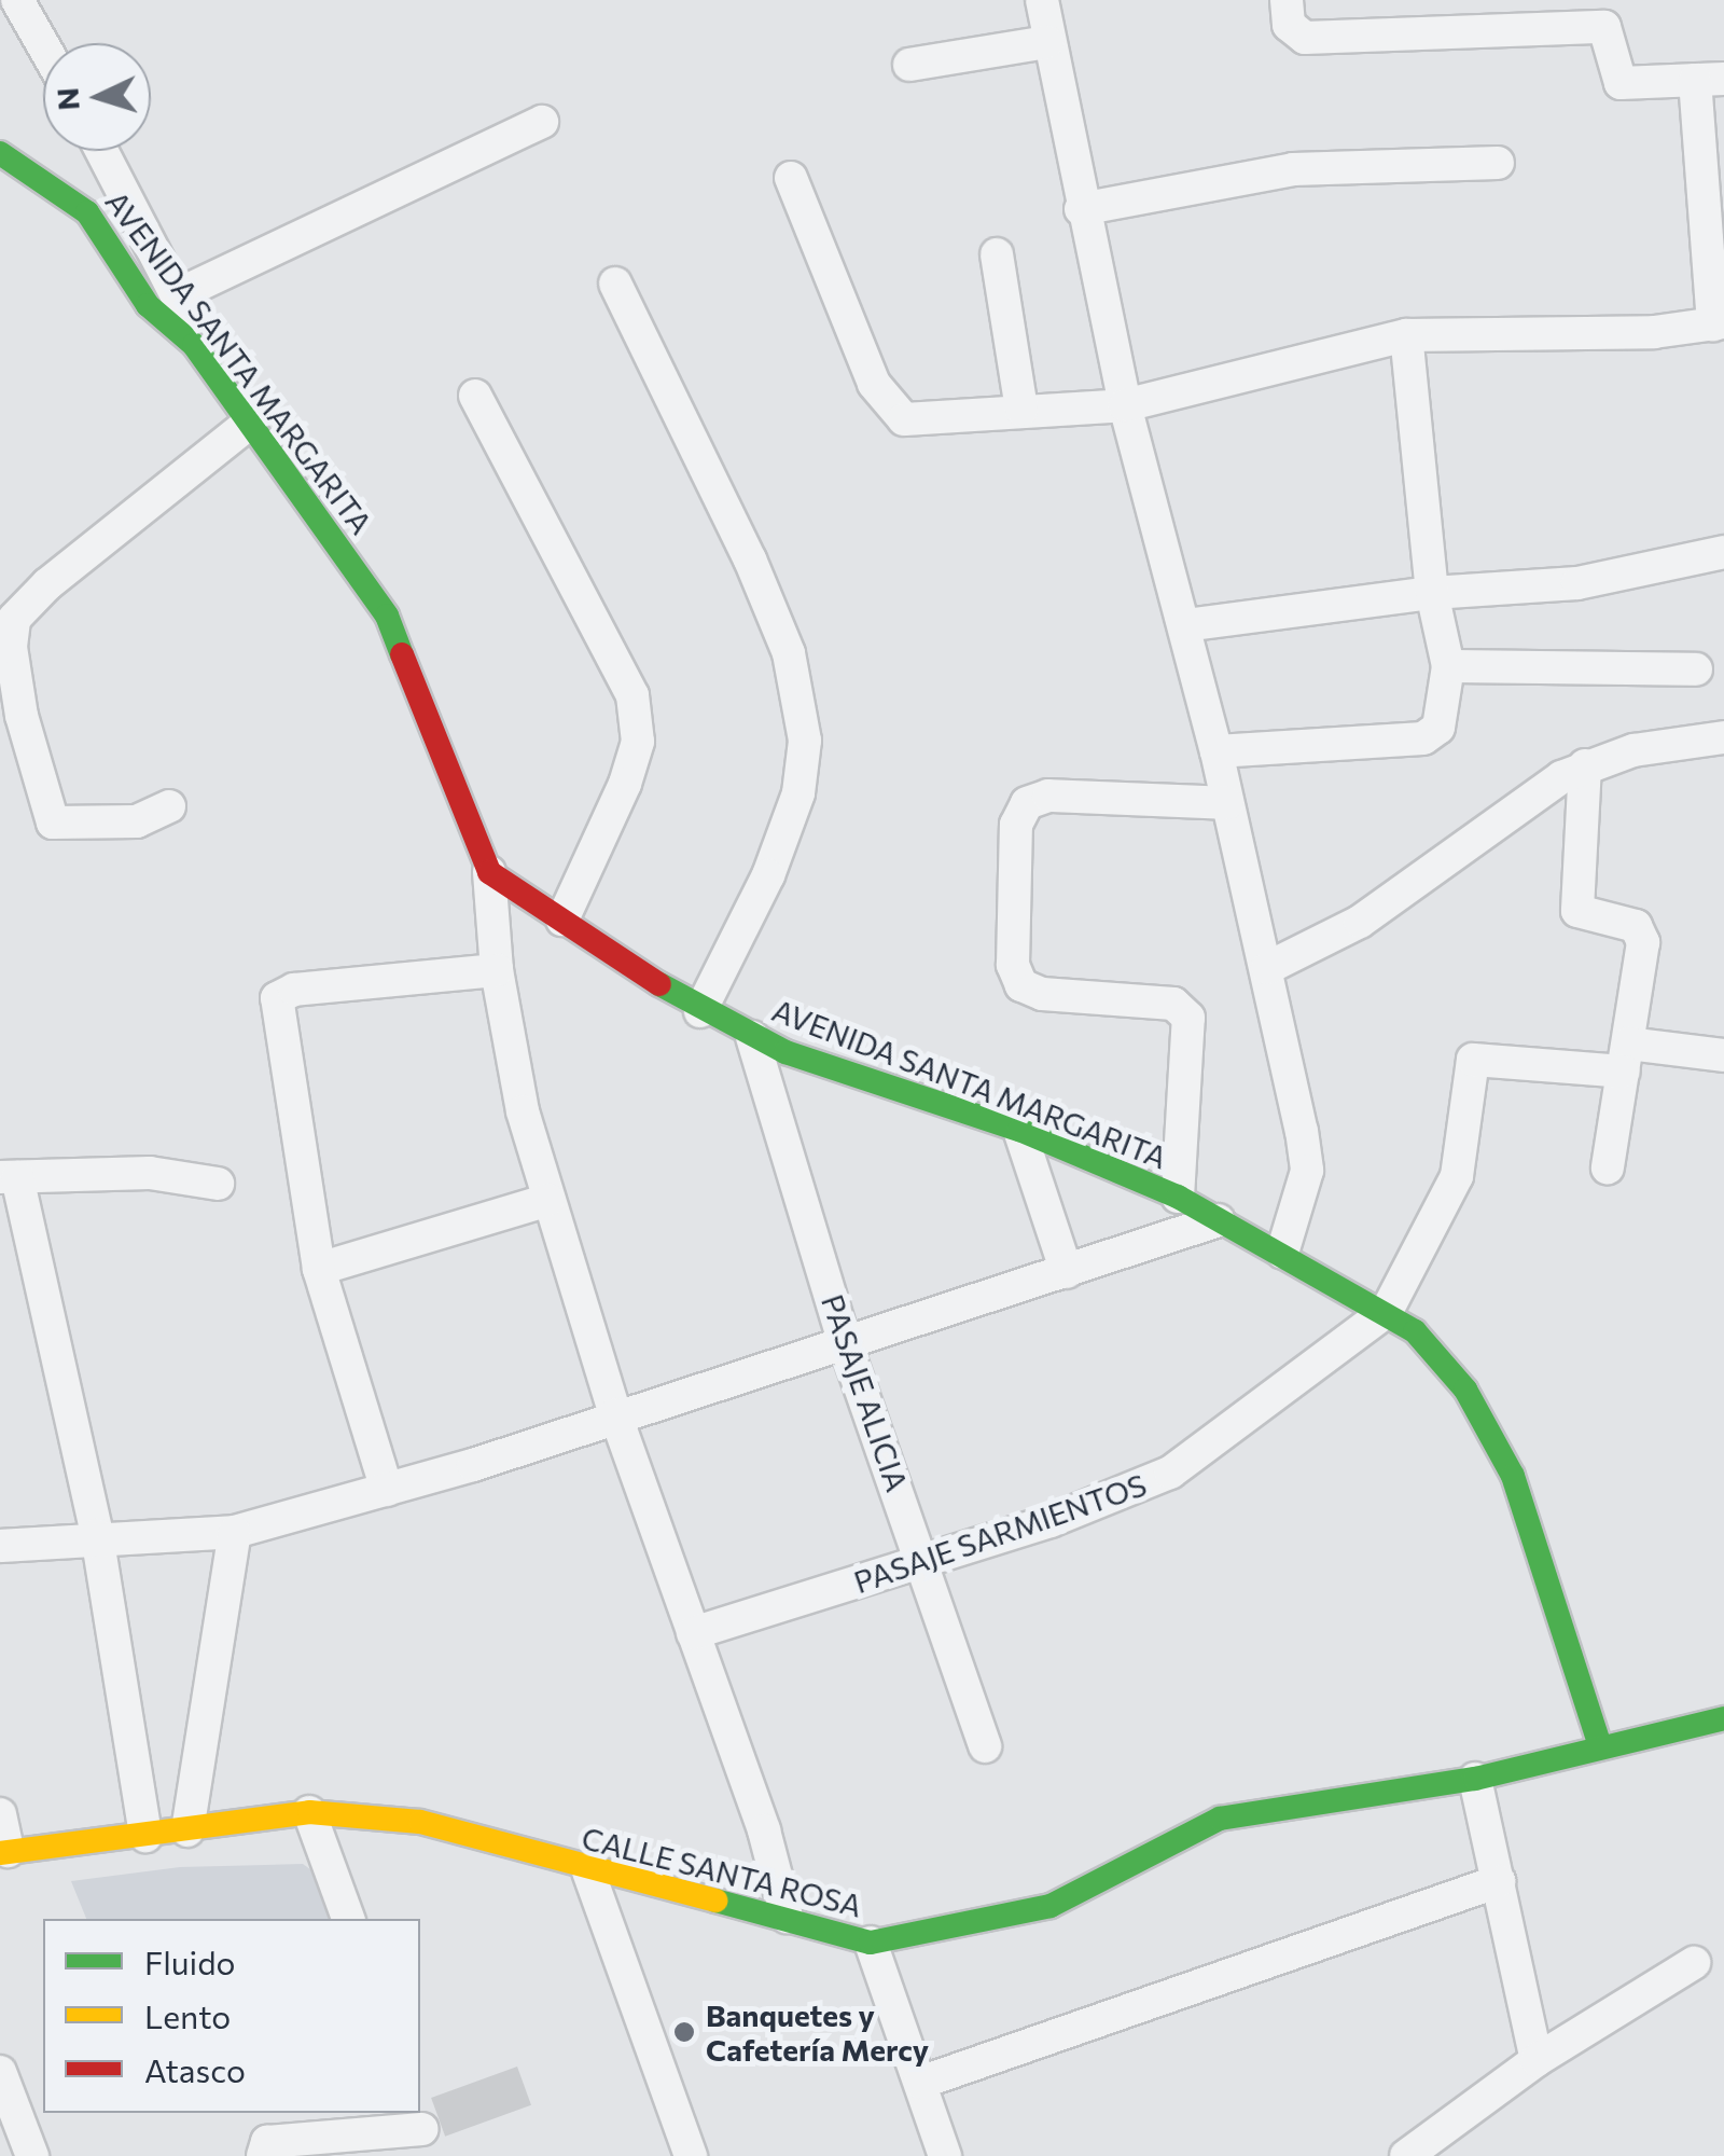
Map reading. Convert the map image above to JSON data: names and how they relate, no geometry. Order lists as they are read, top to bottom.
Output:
{
  "streets": {
    "street": [
      "AVENIDA SANTA MARGARITA",
      "PASAJE ALICIA",
      "PASAJE SARMIENTOS",
      "CALLE SANTA ROSA"
    ]
  },
  "crossings": [
    ["AVENIDA SANTA MARGARITA", "PASAJE ALICIA"],
    ["AVENIDA SANTA MARGARITA", "PASAJE SARMIENTOS"],
    ["AVENIDA SANTA MARGARITA", "CALLE SANTA ROSA"],
    ["PASAJE ALICIA", "PASAJE SARMIENTOS"]
  ],
  "places": ["Banquetes y Cafetería Mercy"],
  "legend": ["Fluido", "Lento", "Atasco"],
  "north": "left"
}
